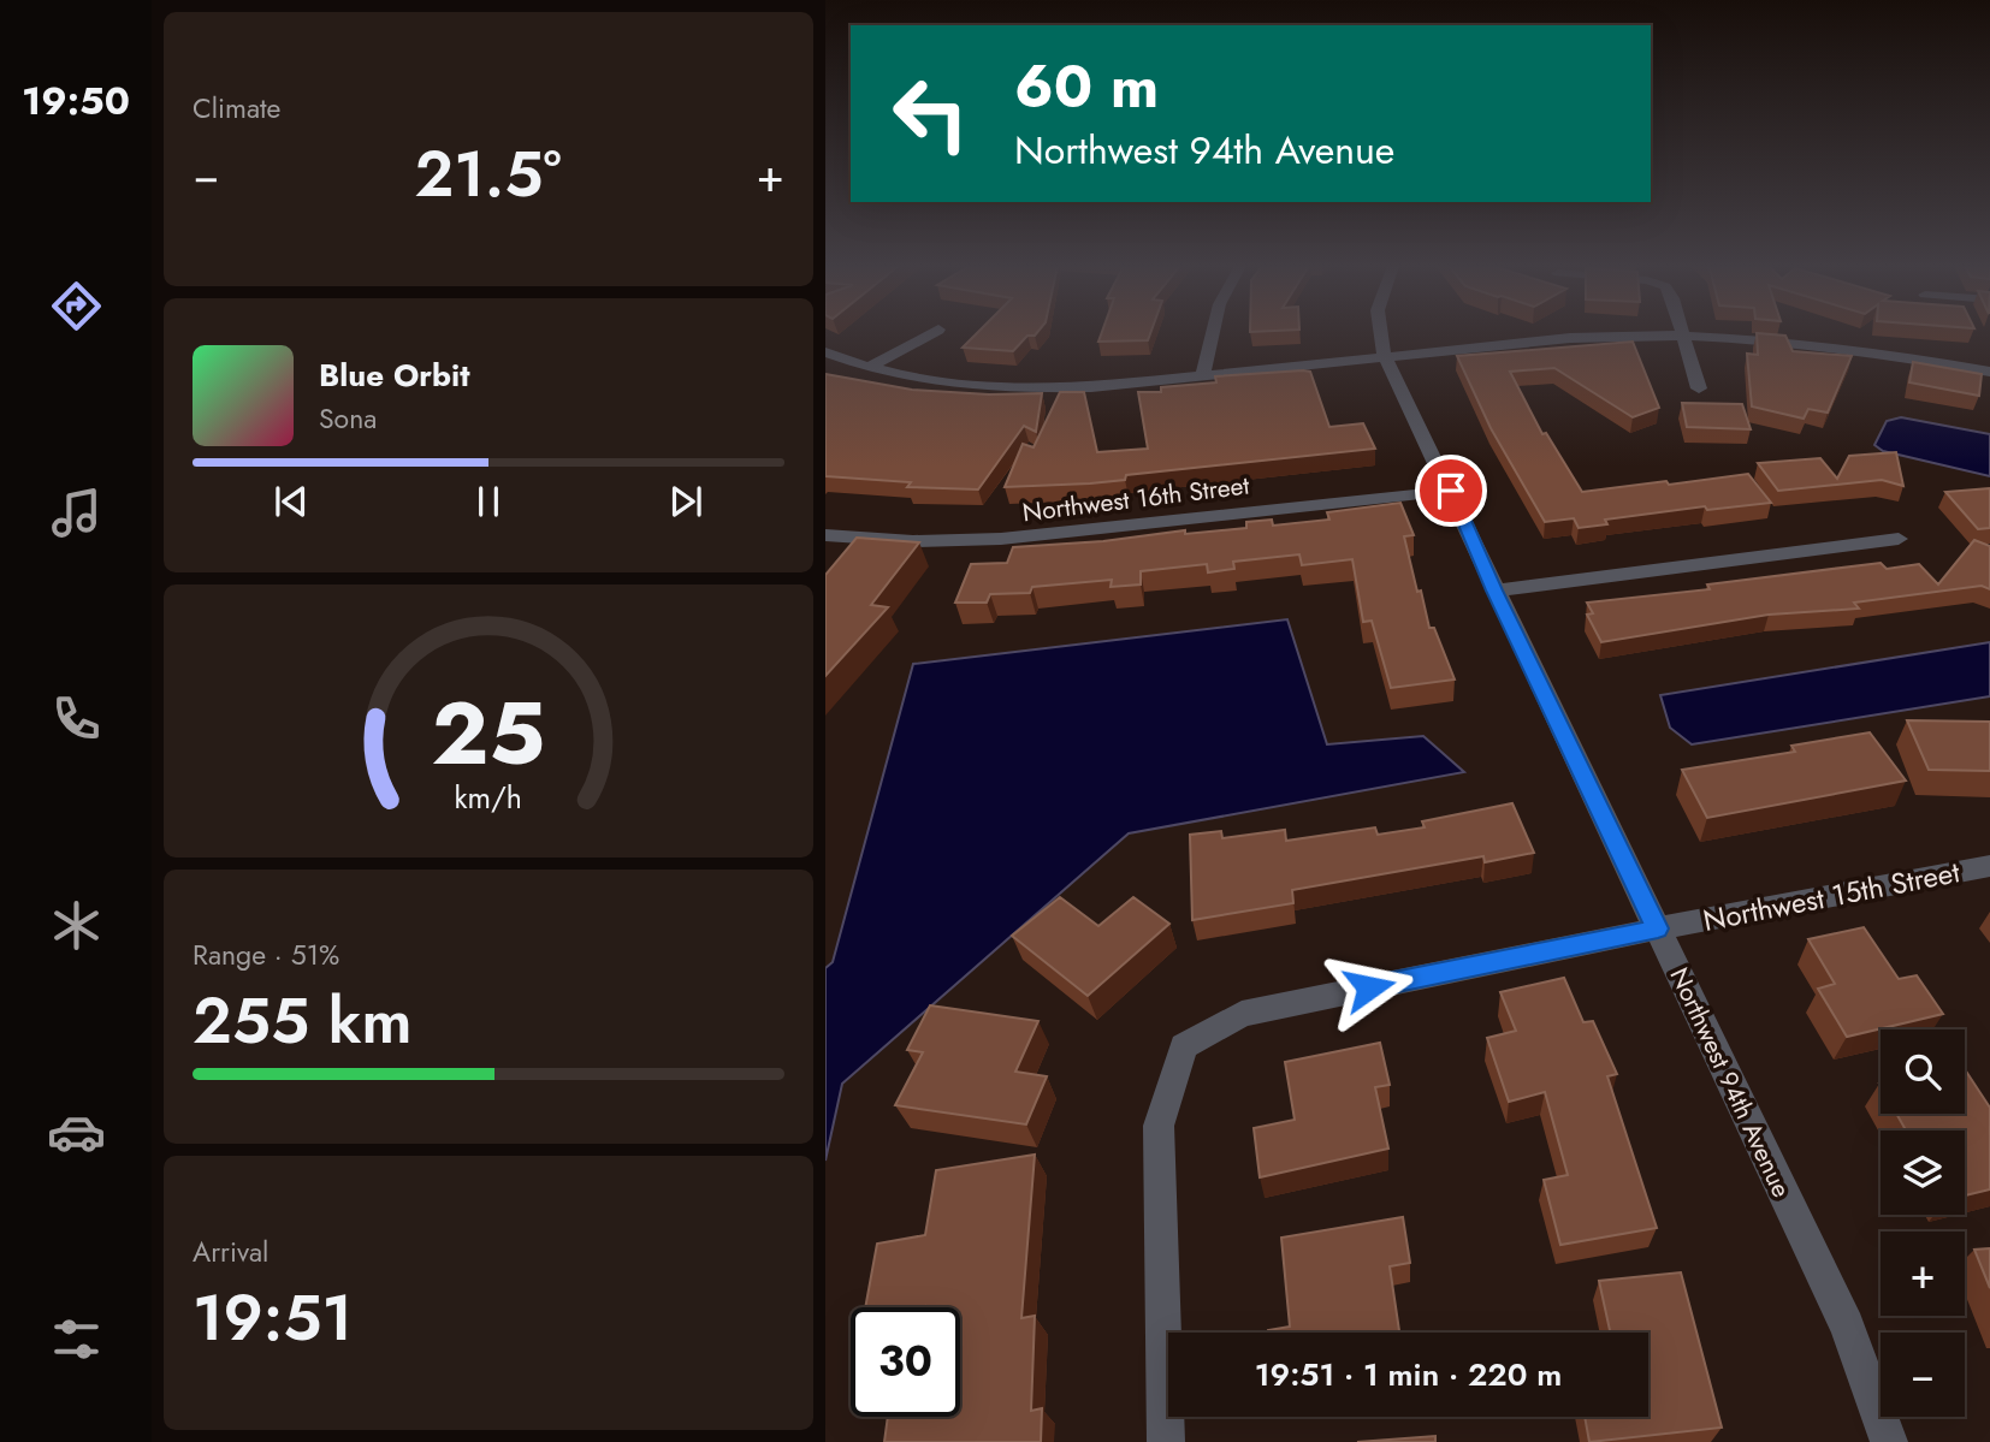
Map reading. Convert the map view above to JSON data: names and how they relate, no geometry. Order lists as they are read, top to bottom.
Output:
{
  "streets": {
    "street": ["Northwest 16th Street", "Northwest 15th Street", "Northwest 94th Avenue"]
  },
  "crossings": [
    ["Northwest 16th Street", "Northwest 94th Avenue"],
    ["Northwest 15th Street", "Northwest 94th Avenue"]
  ],
  "page": {
    "tabs": "19:50",
    "tile": [
      "Climate",
      ["Range · 51%", "255 km"],
      ["Arrival", "19:51"]
    ],
    "turn": ["60 m", "Northwest 94th Avenue"],
    "heat": ["−", "21.5°", "+"],
    "song": ["Blue Orbit", "Sona"],
    "map_buttons": ["+", "−"],
    "limit": "30",
    "trip": "19:51 · 1 min · 220 m",
    "gauge": ["25", "km/h"]
  }
}
